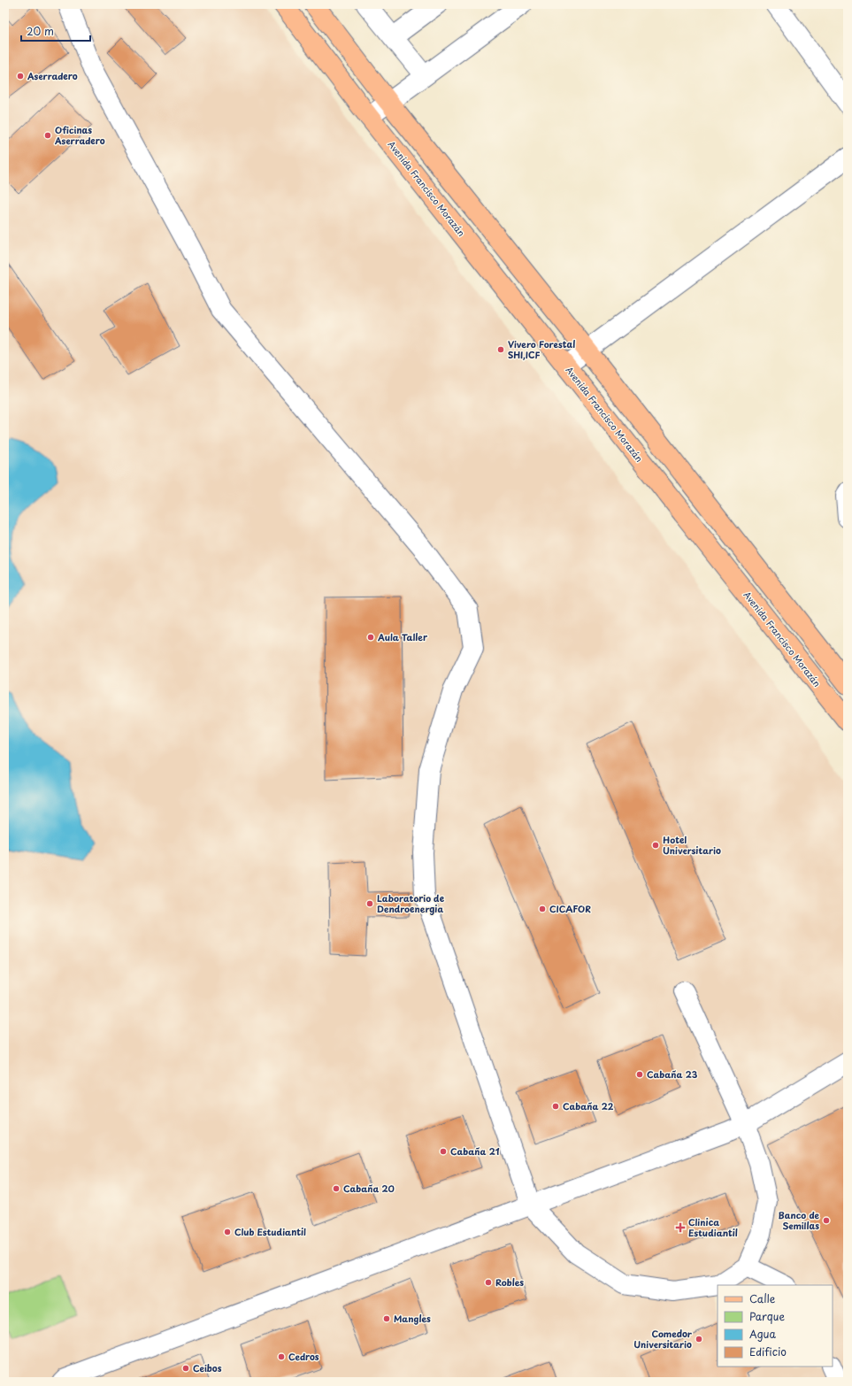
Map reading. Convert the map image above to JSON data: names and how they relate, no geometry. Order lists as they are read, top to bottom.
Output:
{
  "streets": {
    "main road": ["Avenida Francisco Morazán"]
  },
  "places": {
    "other": [
      "Aserradero",
      "Oficinas Aserradero",
      "Vivero Forestal SHI,ICF",
      "Aula Taller",
      "Hotel Universitario",
      "Laboratorio de Dendroenergia",
      "CICAFOR",
      "Cabaña 23",
      "Cabaña 22",
      "Cabaña 21",
      "Cabaña 20",
      "Banco de Semillas",
      "Club Estudiantil",
      "Robles",
      "Mangles",
      "Comedor Universitario",
      "Cedros",
      "Ceibos"
    ],
    "health": ["Clinica Estudiantil"]
  },
  "legend": [
    "Calle",
    "Parque",
    "Agua",
    "Edificio"
  ],
  "scale_bar": "20 m"
}
